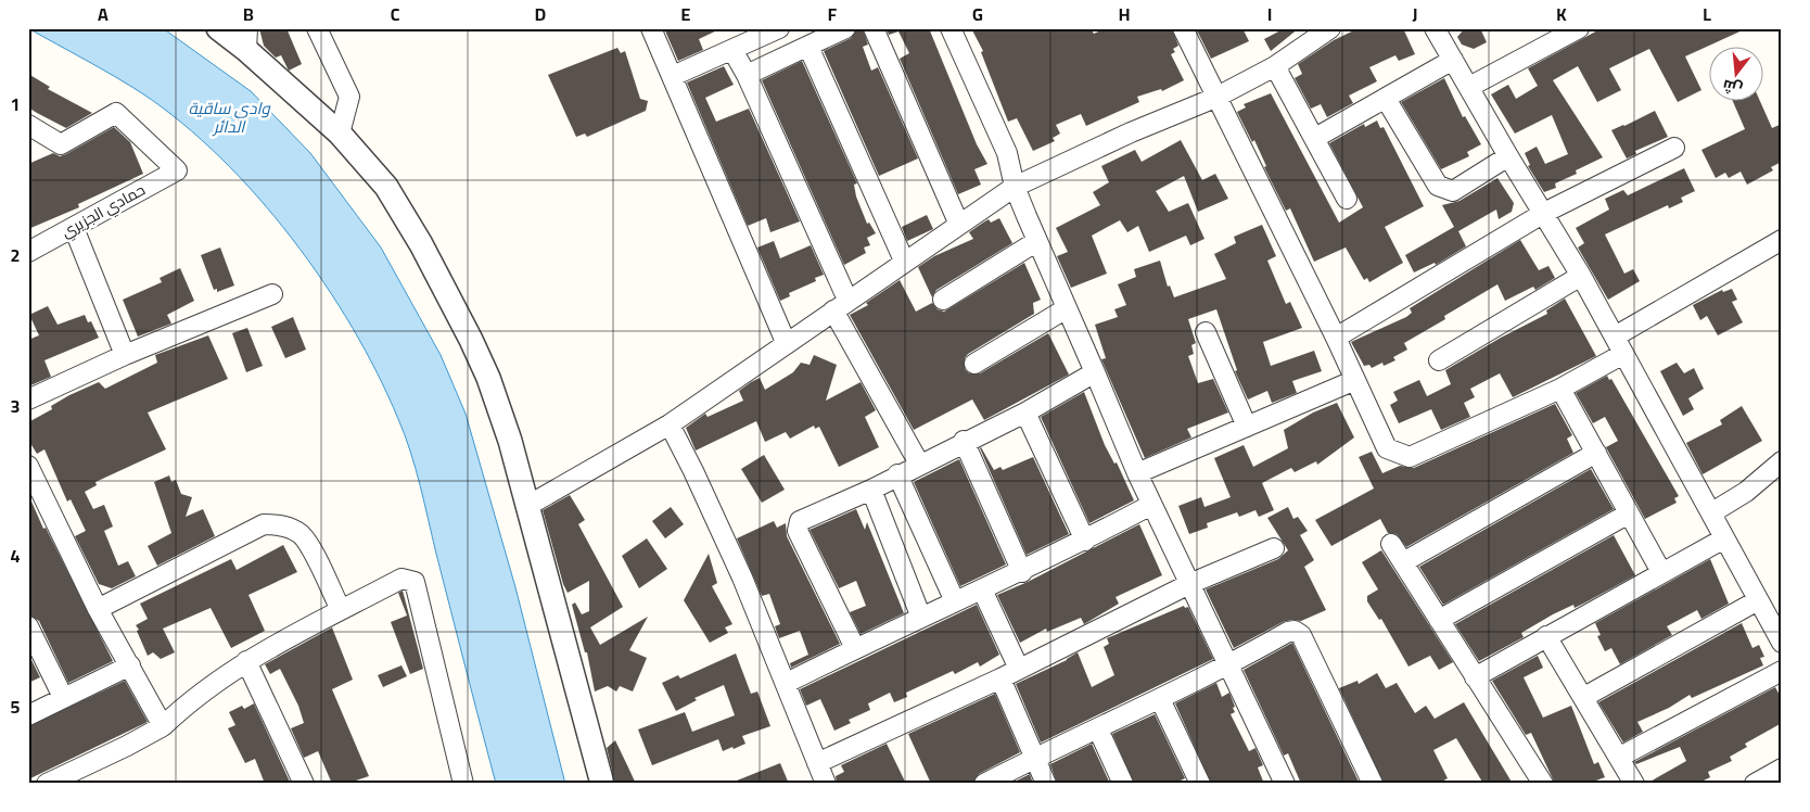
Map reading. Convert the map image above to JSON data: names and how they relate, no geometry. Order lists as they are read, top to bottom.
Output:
{
  "streets": {
    "street": ["حمادي الجزيري"]
  },
  "water": ["وادي ساقية الدائر"],
  "north": "bottom",
  "grid": {
    "columns": [
      "A",
      "B",
      "C",
      "D",
      "E",
      "F",
      "G",
      "H",
      "I",
      "J",
      "K",
      "L"
    ],
    "rows": [
      "1",
      "2",
      "3",
      "4",
      "5"
    ]
  }
}
